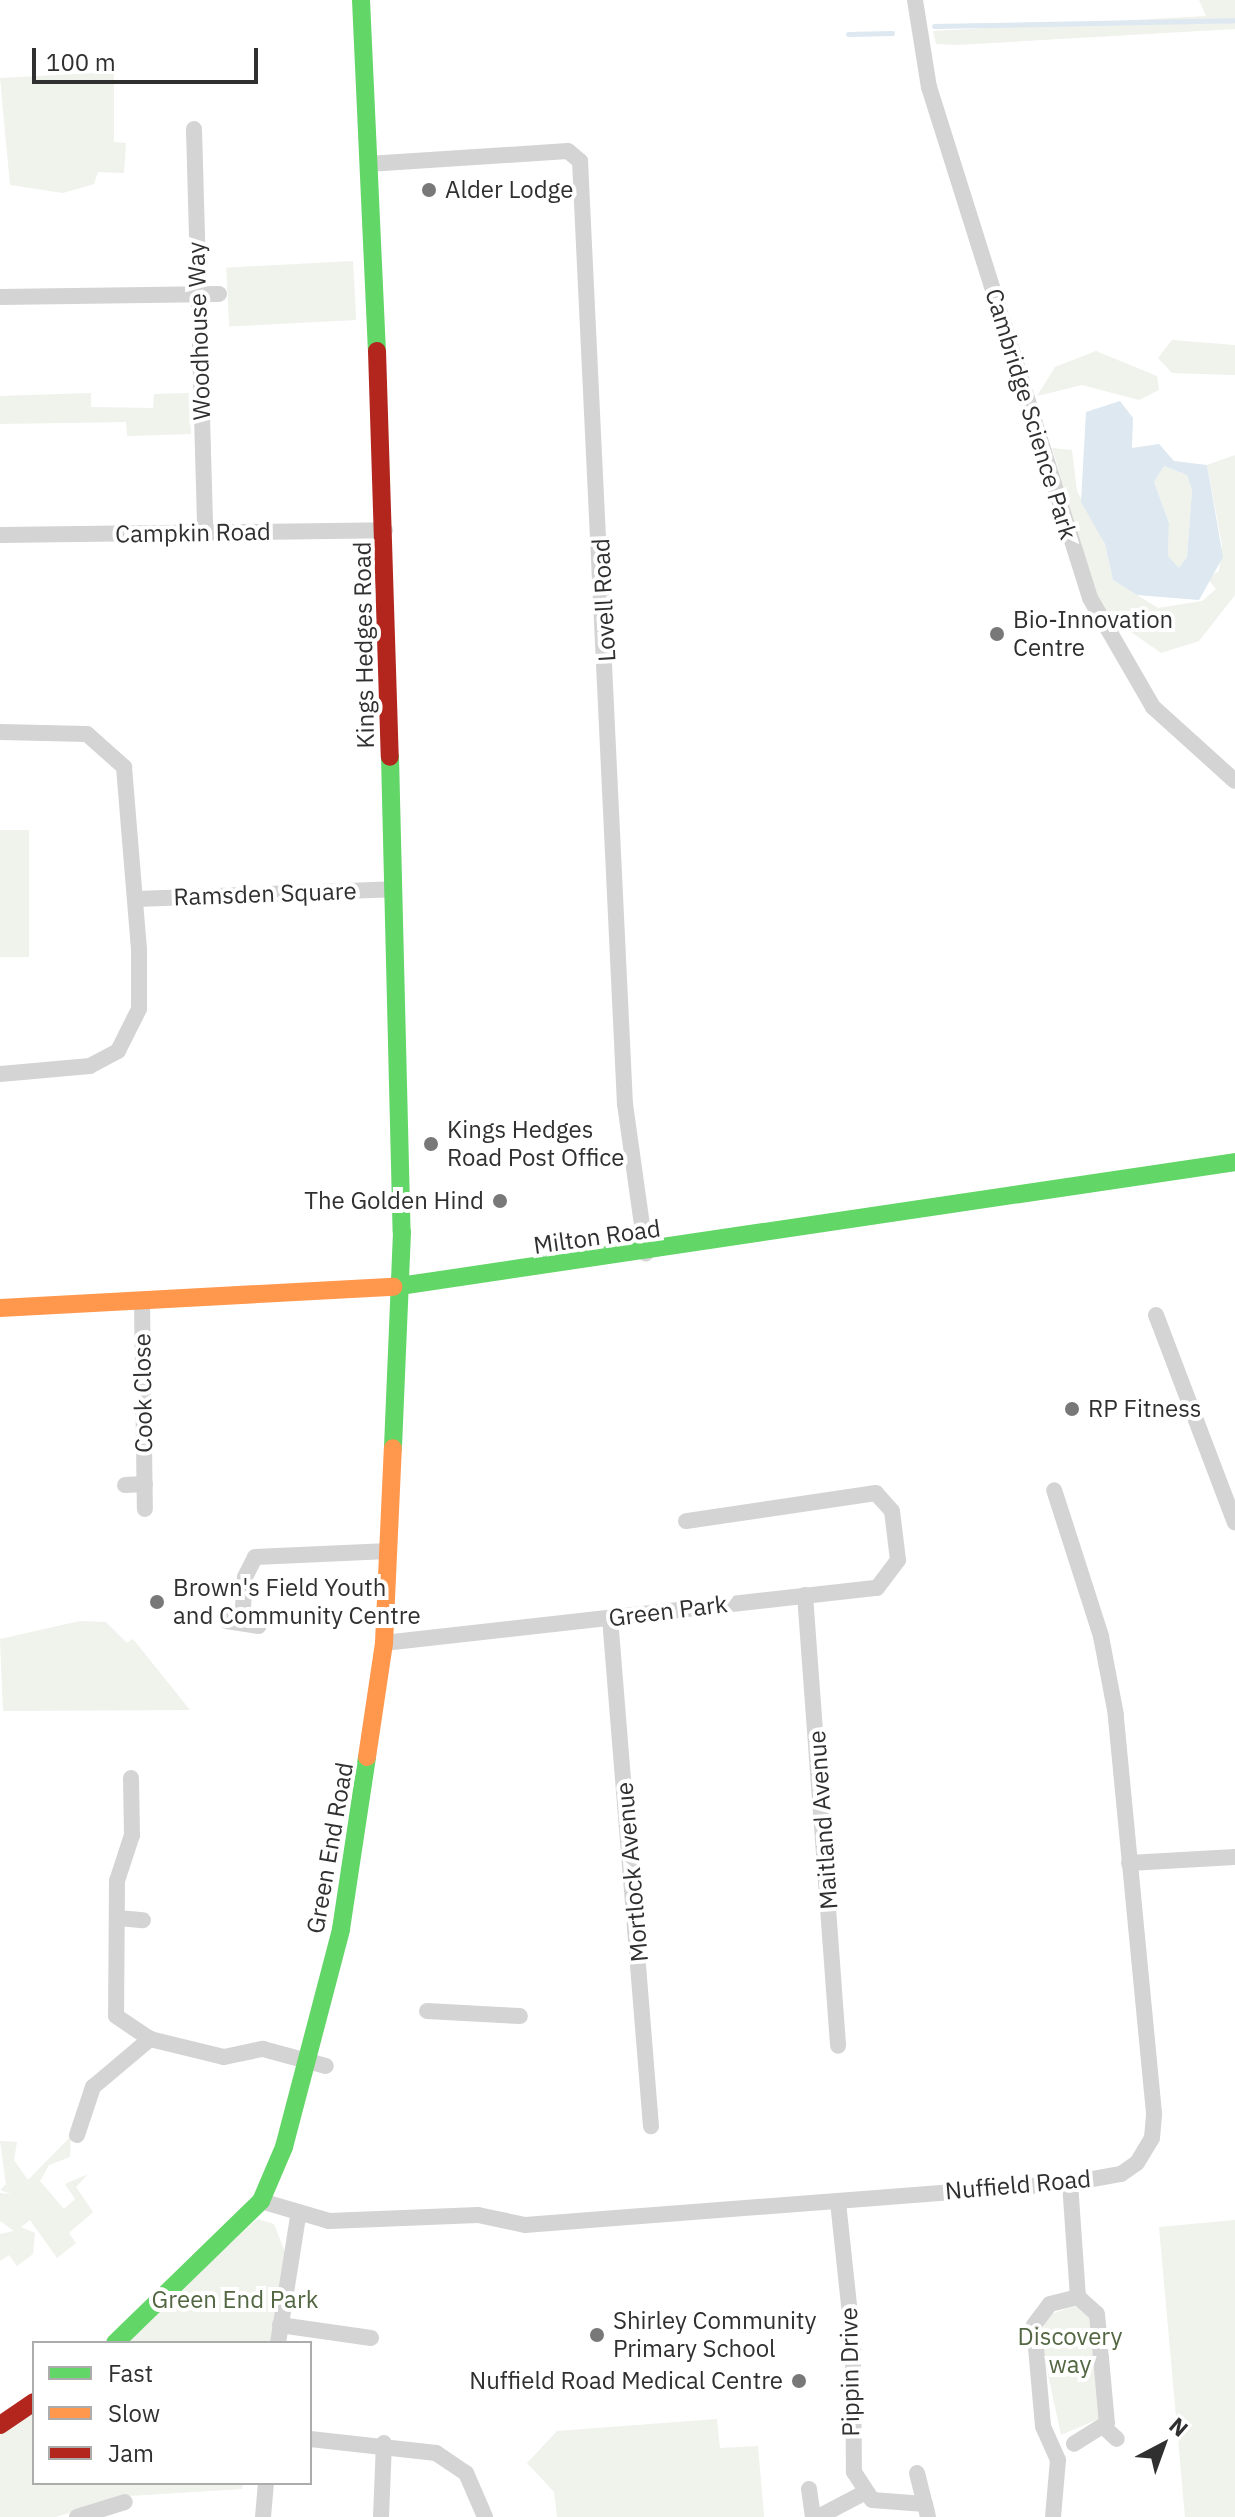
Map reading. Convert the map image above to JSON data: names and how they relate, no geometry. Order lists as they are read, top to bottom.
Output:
{
  "streets": {
    "street": [
      "Woodhouse Way",
      "Cambridge Science Park",
      "Campkin Road",
      "Lovell Road",
      "Kings Hedges Road",
      "Ramsden Square",
      "Milton Road",
      "Cook Close",
      "Green Park",
      "Maitland Avenue",
      "Green End Road",
      "Mortlock Avenue",
      "Nuffield Road",
      "Pippin Drive"
    ]
  },
  "crossings": [
    ["Woodhouse Way", "Campkin Road"],
    ["Campkin Road", "Kings Hedges Road"],
    ["Lovell Road", "Kings Hedges Road"],
    ["Lovell Road", "Milton Road"],
    ["Kings Hedges Road", "Ramsden Square"],
    ["Kings Hedges Road", "Milton Road"],
    ["Kings Hedges Road", "Green End Road"],
    ["Milton Road", "Cook Close"],
    ["Milton Road", "Green End Road"],
    ["Green Park", "Maitland Avenue"],
    ["Green Park", "Green End Road"],
    ["Green Park", "Mortlock Avenue"],
    ["Green End Road", "Nuffield Road"],
    ["Nuffield Road", "Pippin Drive"]
  ],
  "parks": ["Green End Park", "Discovery way"],
  "places": [
    "Alder Lodge",
    "Bio-Innovation Centre",
    "Kings Hedges Road Post Office",
    "The Golden Hind",
    "RP Fitness",
    "Brown's Field Youth and Community Centre",
    "Shirley Community Primary School",
    "Nuffield Road Medical Centre"
  ],
  "legend": ["Fast", "Slow", "Jam"],
  "scale_bar": "100 m",
  "north": "top right"
}
